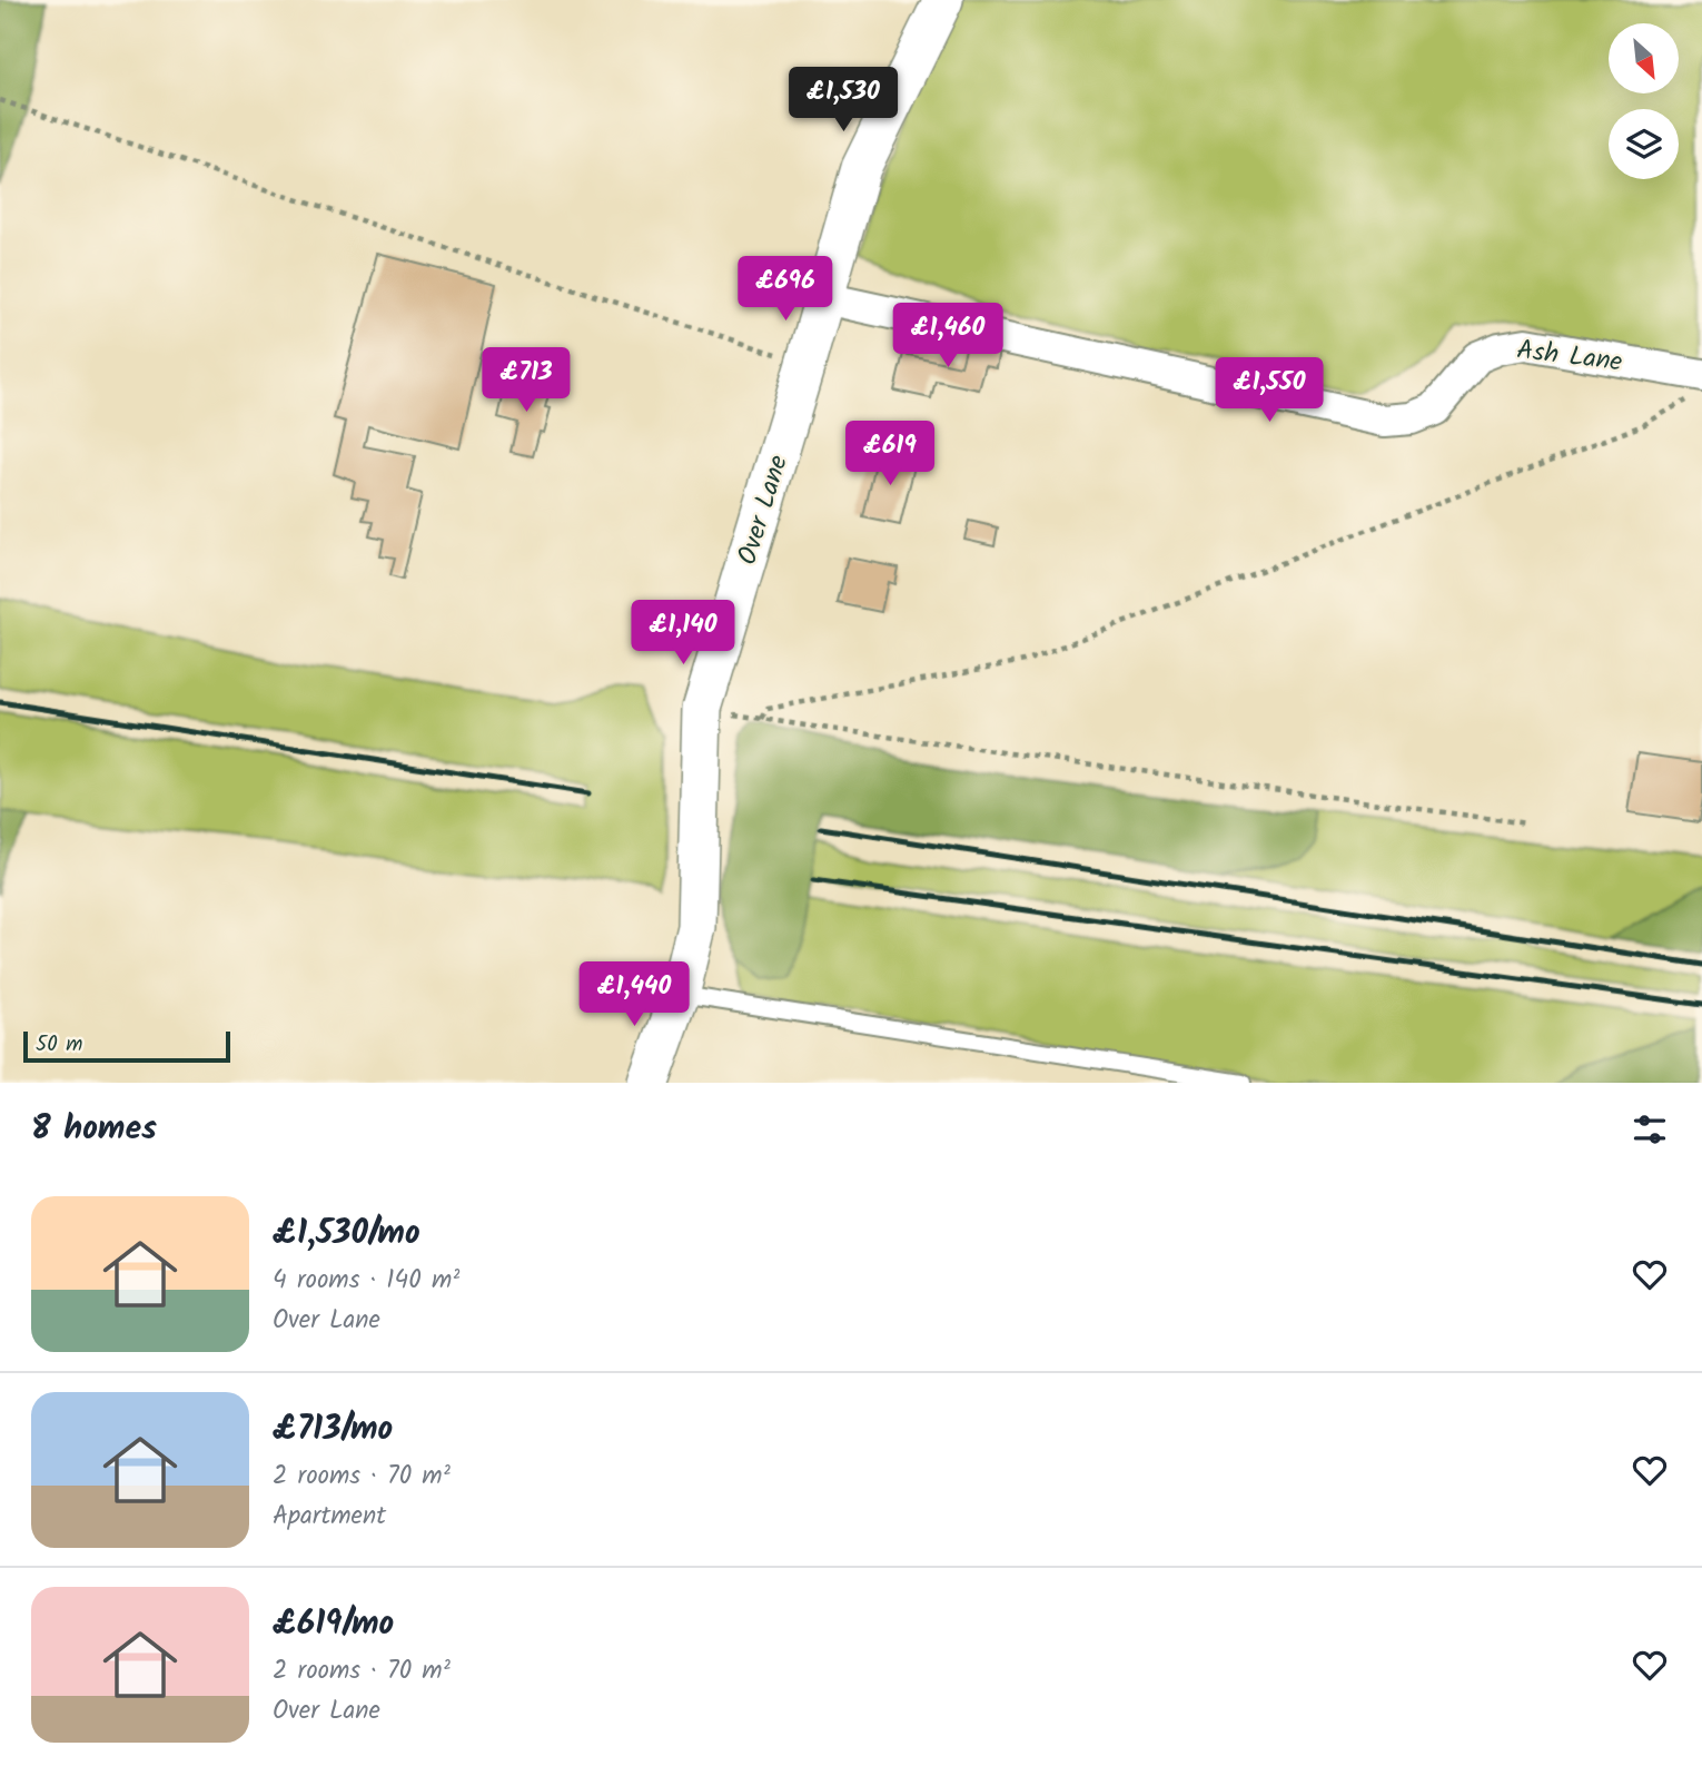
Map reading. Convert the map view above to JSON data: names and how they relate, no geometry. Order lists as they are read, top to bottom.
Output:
{
  "streets": {
    "street": ["Ash Lane", "Over Lane"]
  },
  "crossings": [
    ["Ash Lane", "Over Lane"]
  ],
  "scale_bar": "50 m",
  "north": "bottom right",
  "page": {
    "price": [
      "£1,530",
      "£696",
      "£1,460",
      "£713",
      "£1,550",
      "£619",
      "£1,140",
      "£1,440"
    ],
    "scale": "50 m",
    "heading": "8 homes",
    "list": [
      {
        "name": "£1,530/mo",
        "note": "4 rooms · 140 m² · Over Lane"
      },
      {
        "name": "£713/mo",
        "note": "2 rooms · 70 m² · Apartment"
      },
      {
        "name": "£619/mo",
        "note": "2 rooms · 70 m² · Over Lane"
      }
    ]
  }
}
